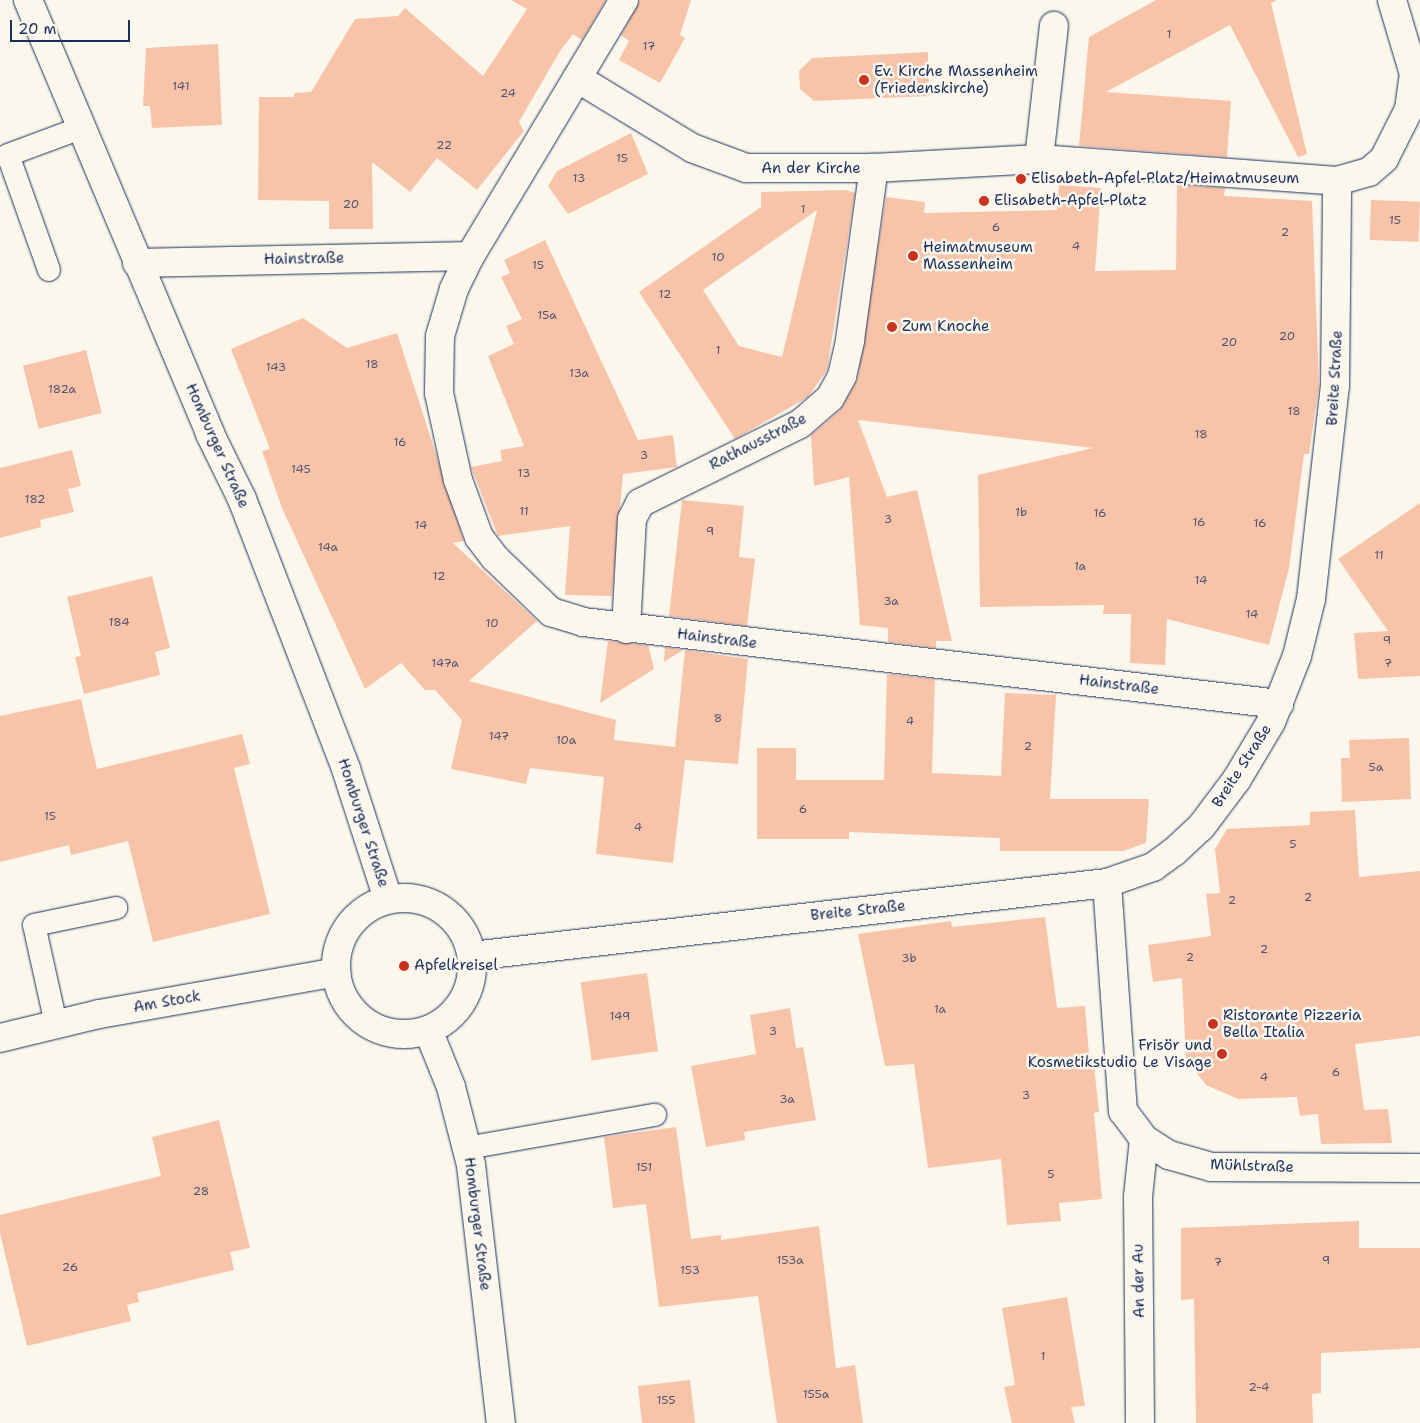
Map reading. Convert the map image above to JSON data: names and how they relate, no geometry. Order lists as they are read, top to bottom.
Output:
{
  "streets": {
    "street": [
      "An der Kirche",
      "Hainstraße",
      "Breite Straße",
      "Rathausstraße",
      "Homburger Straße",
      "Am Stock",
      "Mühlstraße",
      "An der Au"
    ]
  },
  "crossings": [
    ["An der Kirche", "Hainstraße"],
    ["An der Kirche", "Breite Straße"],
    ["An der Kirche", "Rathausstraße"],
    ["Hainstraße", "Breite Straße"],
    ["Hainstraße", "Rathausstraße"],
    ["Hainstraße", "Homburger Straße"],
    ["Breite Straße", "Homburger Straße"],
    ["Breite Straße", "Am Stock"],
    ["Breite Straße", "Mühlstraße"],
    ["Homburger Straße", "Am Stock"],
    ["Mühlstraße", "An der Au"]
  ],
  "places": [
    "Ev. Kirche Massenheim (Friedenskirche)",
    "Elisabeth-Apfel-Platz/Heimatmuseum",
    "Elisabeth-Apfel-Platz",
    "Heimatmuseum Massenheim",
    "Zum Knoche",
    "Apfelkreisel",
    "Ristorante Pizzeria Bella Italia",
    "Frisör und Kosmetikstudio Le Visage"
  ],
  "house_numbers": [
    "1",
    "17",
    "141",
    "24",
    "22",
    "15",
    "13",
    "20",
    "1",
    "15",
    "6",
    "2",
    "4",
    "10",
    "15",
    "12",
    "15a",
    "20",
    "20",
    "1",
    "18",
    "143",
    "13a",
    "182a",
    "18",
    "18",
    "16",
    "3",
    "145",
    "13",
    "182",
    "11",
    "1b",
    "16",
    "3",
    "16",
    "16",
    "14",
    "9",
    "14a",
    "11",
    "1a",
    "12",
    "14",
    "3a",
    "14",
    "184",
    "10",
    "9",
    "147a",
    "7",
    "8",
    "4",
    "147",
    "10a",
    "2",
    "5a",
    "6",
    "15",
    "4",
    "5",
    "2",
    "2",
    "2",
    "2",
    "3b",
    "1a",
    "149",
    "3",
    "6",
    "4",
    "3",
    "3a",
    "151",
    "5",
    "28",
    "153a",
    "9",
    "7",
    "26",
    "153",
    "1",
    "2-4",
    "155a",
    "155"
  ],
  "scale_bar": "20 m"
}
